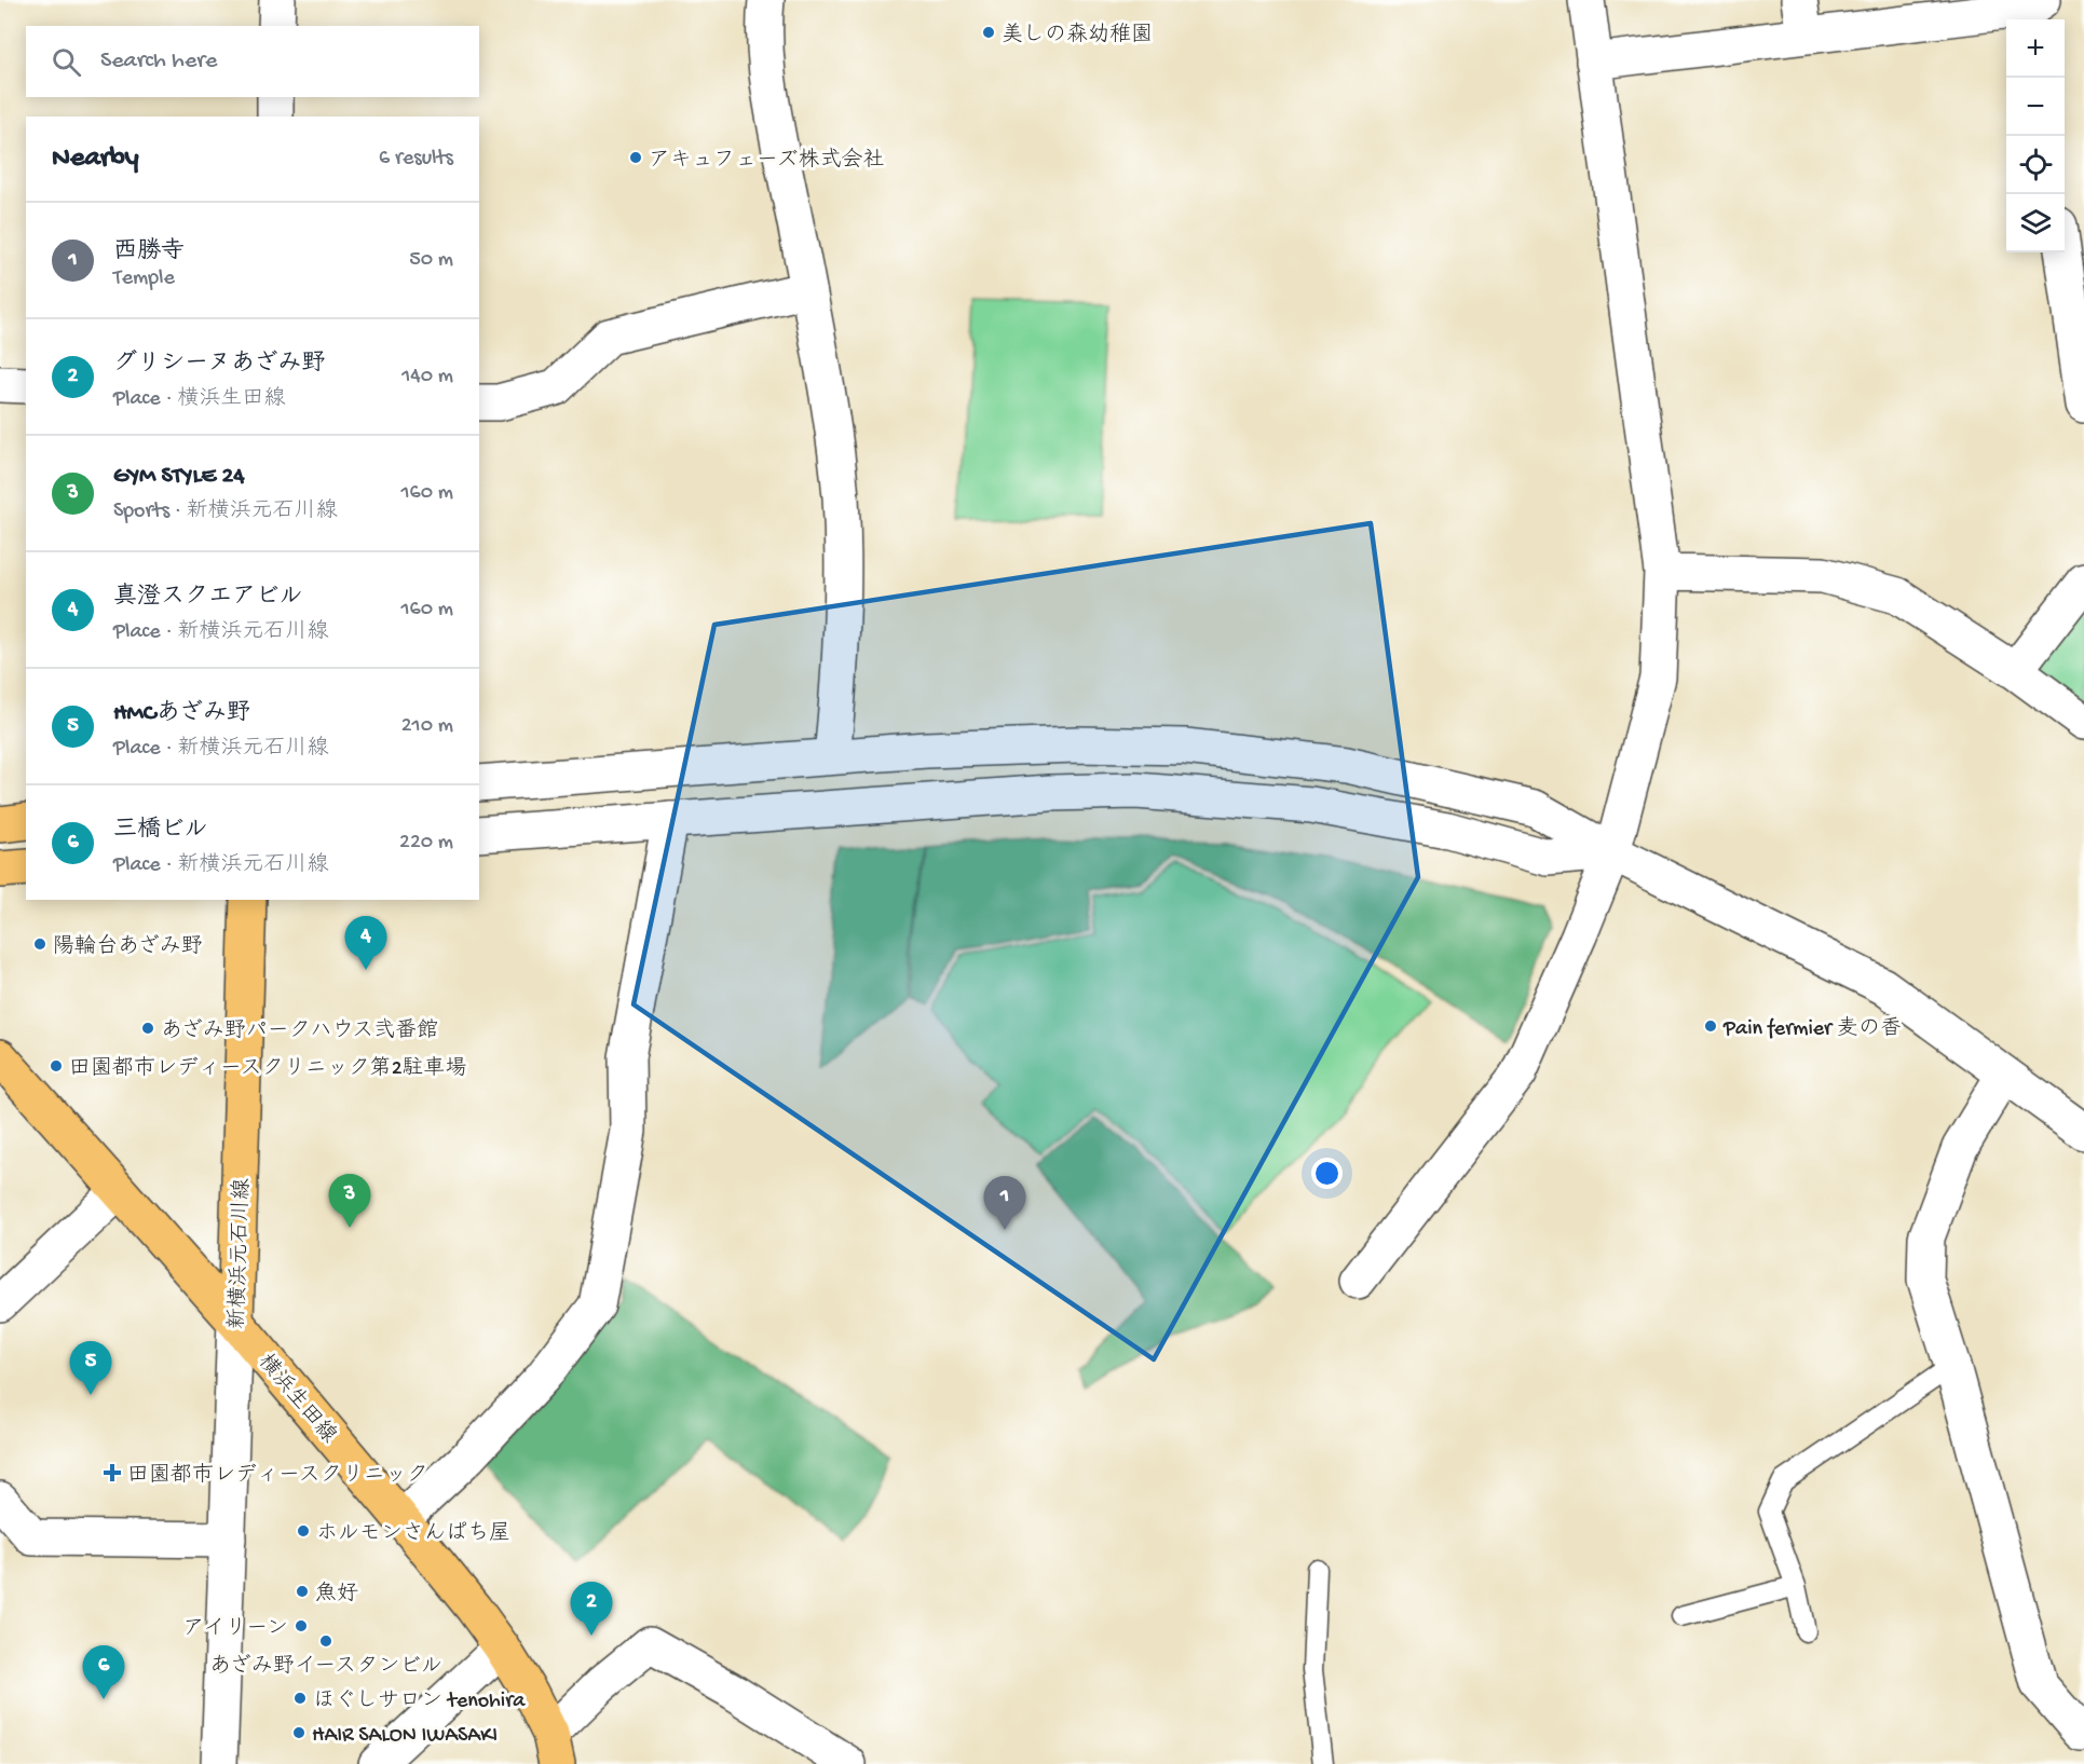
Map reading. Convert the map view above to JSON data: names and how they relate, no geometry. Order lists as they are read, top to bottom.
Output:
{
  "streets": {
    "main road": ["新横浜元石川線", "横浜生田線"]
  },
  "crossings": [
    ["新横浜元石川線", "横浜生田線"]
  ],
  "places": {
    "other": [
      "美しの森幼稚園",
      "アキュフェーズ株式会社",
      "陽輪台あざみ野",
      "Pain fermier 麦の香",
      "あざみ野パークハウス弐番館",
      "田園都市レディースクリニック第2駐車場",
      "ホルモンさんぱち屋",
      "魚好",
      "アイリーン",
      "あざみ野イースタンビル",
      "ほぐしサロン tenohira",
      "HAIR SALON IWASAKI"
    ],
    "health": ["田園都市レディースクリニック"]
  },
  "page": {
    "map_buttons": ["+", "−"],
    "search": "Search here",
    "heading": ["Nearby", "6 results"],
    "list": [
      {
        "mark": "1",
        "name": "西勝寺",
        "note": "Temple",
        "value": "50 m"
      },
      {
        "mark": "2",
        "name": "グリシーヌあざみ野",
        "note": "Place · 横浜生田線",
        "value": "140 m"
      },
      {
        "mark": "3",
        "name": "GYM STYLE 24",
        "note": "Sports · 新横浜元石川線",
        "value": "160 m"
      },
      {
        "mark": "4",
        "name": "真澄スクエアビル",
        "note": "Place · 新横浜元石川線",
        "value": "160 m"
      },
      {
        "mark": "5",
        "name": "HMCあざみ野",
        "note": "Place · 新横浜元石川線",
        "value": "210 m"
      },
      {
        "mark": "6",
        "name": "三橋ビル",
        "note": "Place · 新横浜元石川線",
        "value": "220 m"
      }
    ],
    "pins": [
      "4",
      "3",
      "1",
      "5",
      "2",
      "6"
    ]
  }
}
